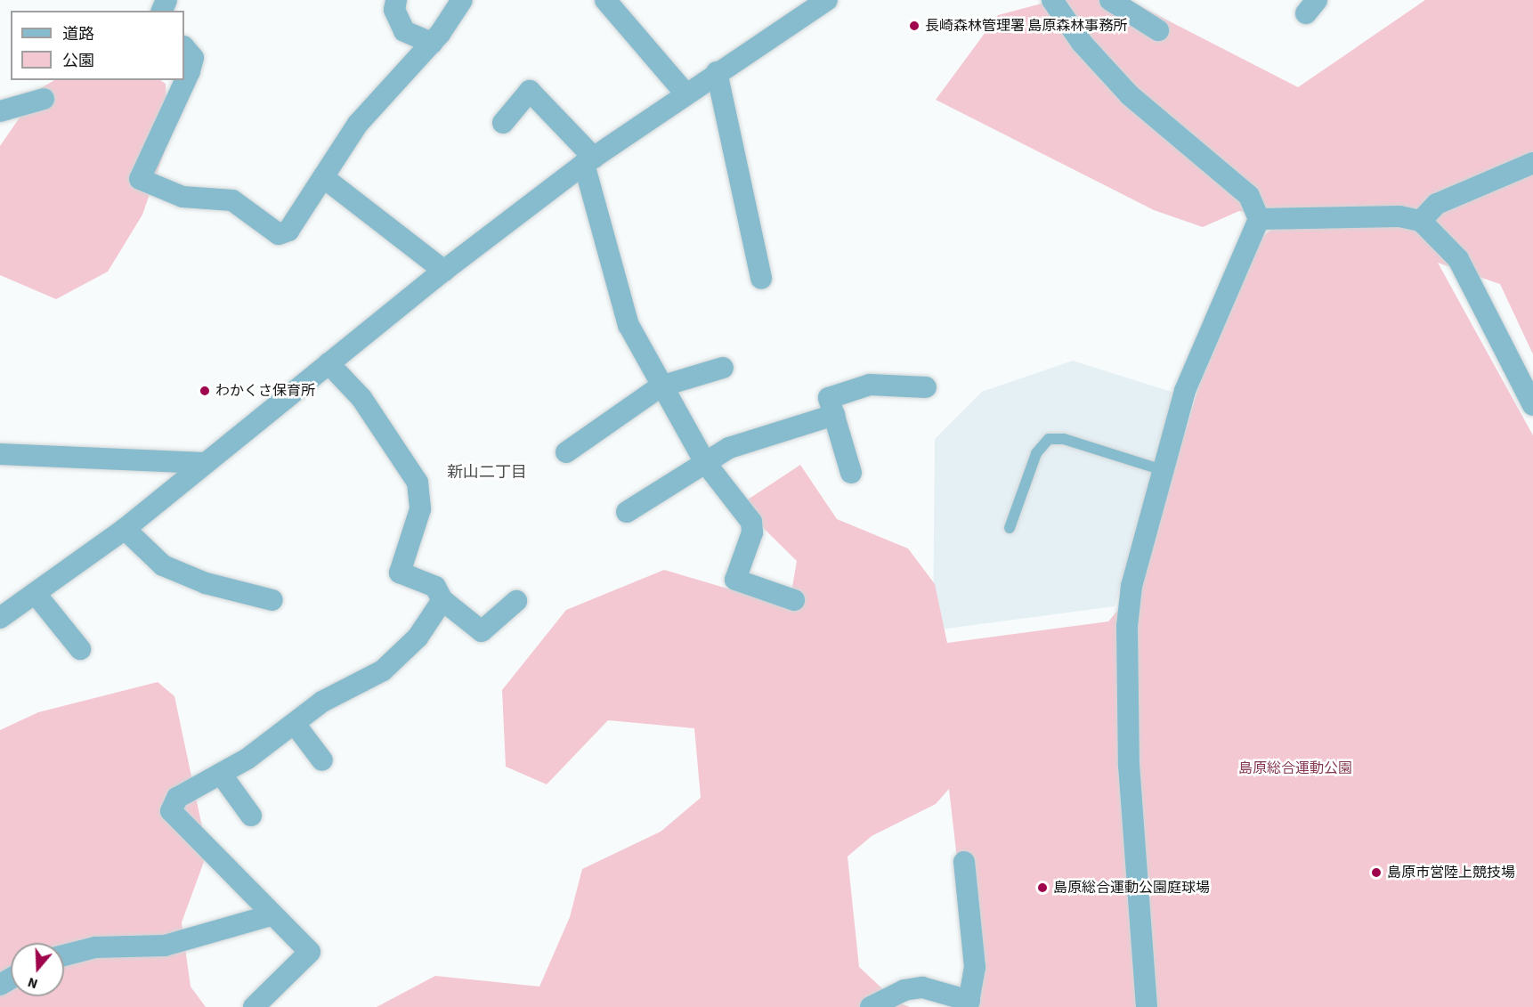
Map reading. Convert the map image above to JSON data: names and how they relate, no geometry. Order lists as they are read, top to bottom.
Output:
{
  "districts": ["新山二丁目"],
  "parks": ["島原総合運動公園"],
  "places": [
    "長崎森林管理署 島原森林事務所",
    "わかくさ保育所",
    "島原市営陸上競技場",
    "島原総合運動公園庭球場"
  ],
  "legend": ["道路", "公園"],
  "north": "bottom"
}
